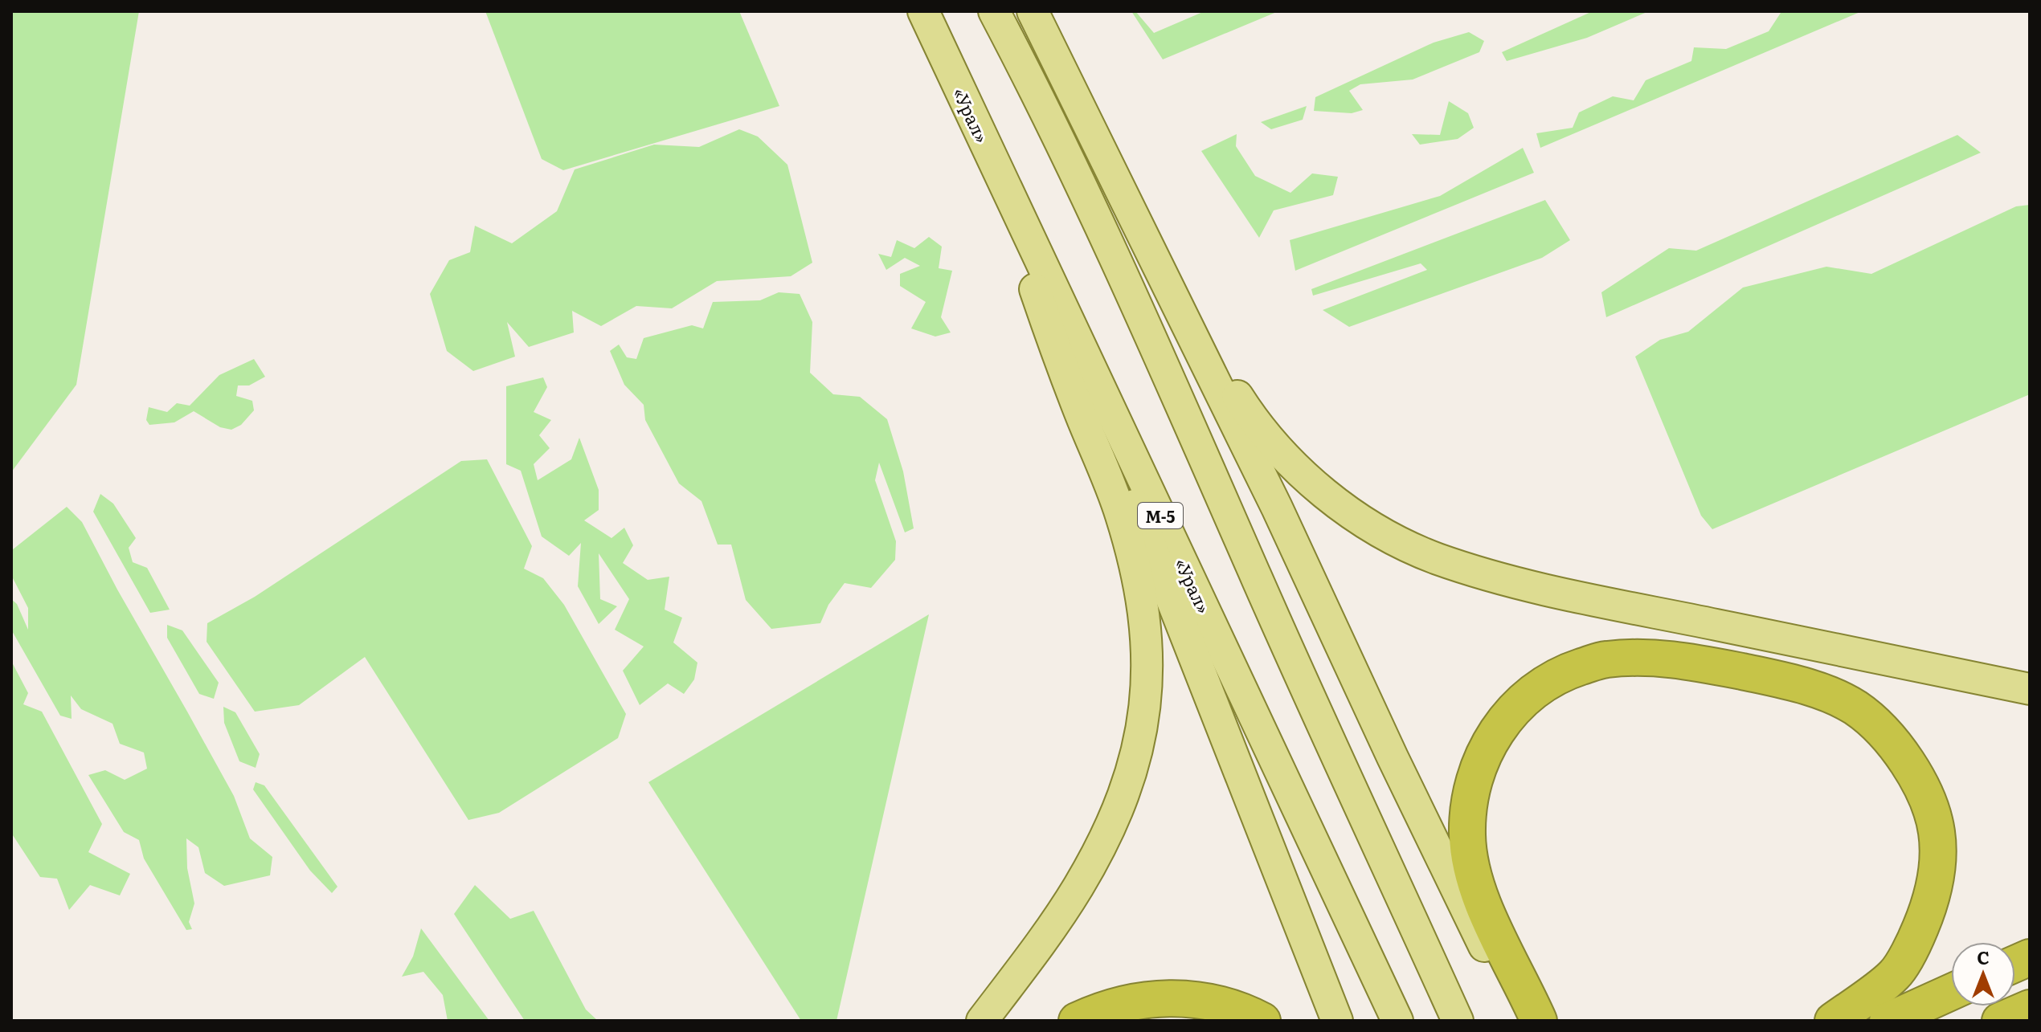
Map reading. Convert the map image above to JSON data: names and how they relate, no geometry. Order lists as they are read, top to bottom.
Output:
{
  "streets": {
    "main road": ["«Урал»", "М-5"]
  },
  "north": "top"
}
